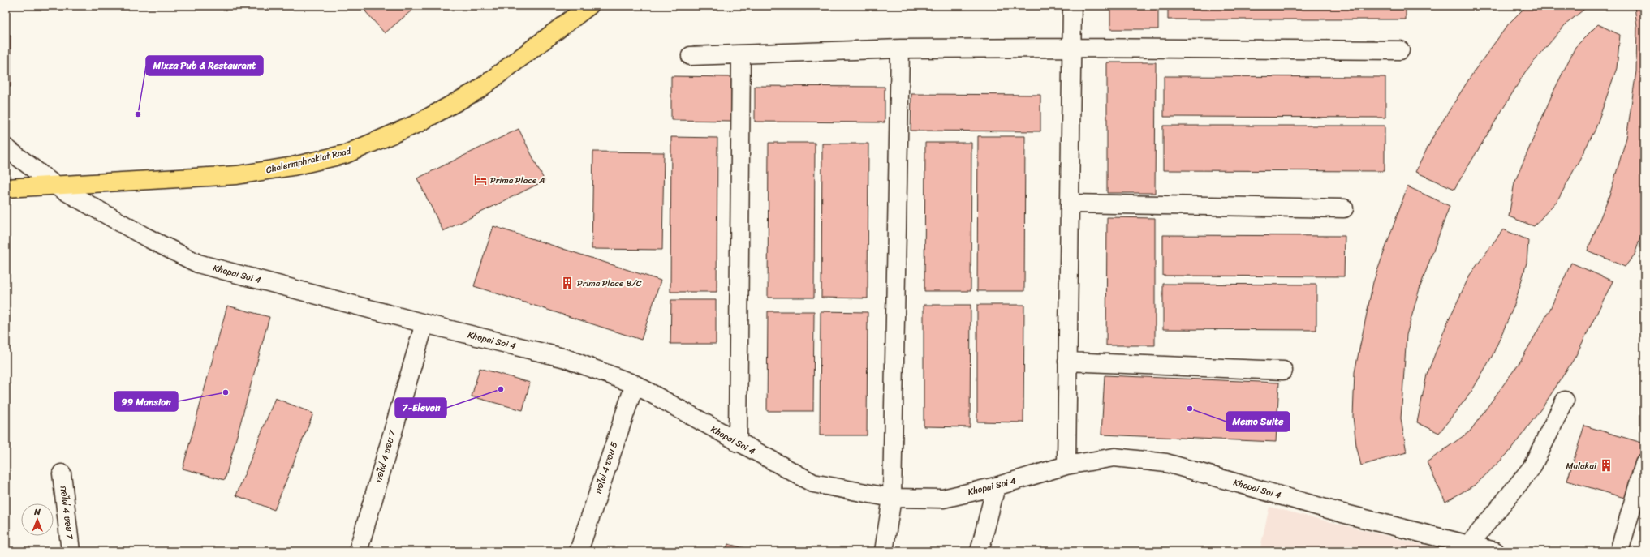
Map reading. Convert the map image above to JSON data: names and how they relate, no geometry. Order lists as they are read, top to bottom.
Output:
{
  "streets": {
    "main road": ["Chalermphrakiat Road"],
    "street": ["Khopai Soi 4", "กอไผ่ 4 ซอย 7", "กอไผ่ 4 ซอย 5"]
  },
  "crossings": [
    ["Chalermphrakiat Road", "Khopai Soi 4"],
    ["Khopai Soi 4", "กอไผ่ 4 ซอย 7"],
    ["Khopai Soi 4", "กอไผ่ 4 ซอย 5"]
  ],
  "places": {
    "other": [
      "Mixza Pub & Restaurant",
      "7-Eleven",
      "99 Mansion",
      "Memo Suite"
    ],
    "hotel": ["Prima Place A"],
    "building": ["Prima Place B/C", "Malakai"]
  },
  "north": "top"
}
